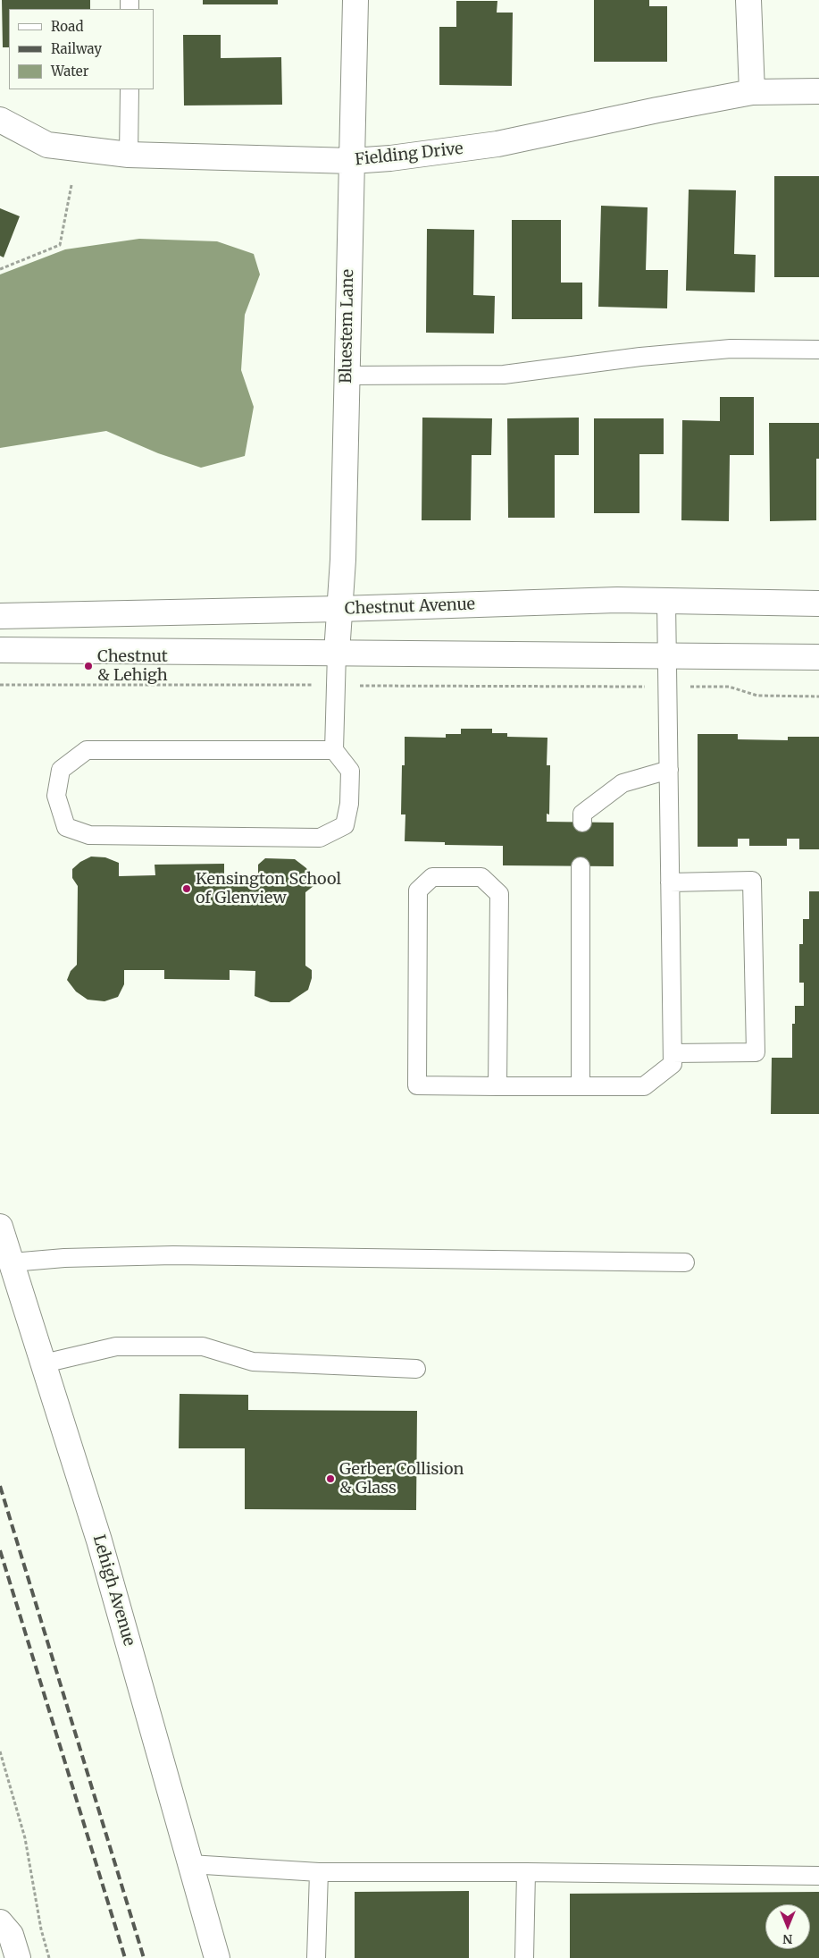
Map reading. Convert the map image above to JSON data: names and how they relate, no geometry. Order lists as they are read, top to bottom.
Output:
{
  "streets": {
    "street": [
      "Fielding Drive",
      "Bluestem Lane",
      "Chestnut Avenue",
      "Lehigh Avenue"
    ]
  },
  "crossings": [
    ["Fielding Drive", "Bluestem Lane"],
    ["Bluestem Lane", "Chestnut Avenue"]
  ],
  "places": ["Chestnut & Lehigh", "Kensington School of Glenview", "Gerber Collision & Glass"],
  "legend": ["Road", "Railway", "Water"],
  "north": "bottom"
}
